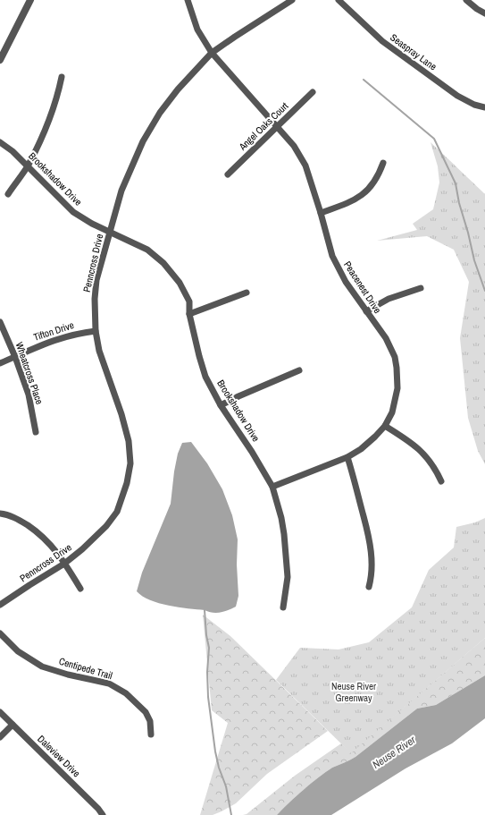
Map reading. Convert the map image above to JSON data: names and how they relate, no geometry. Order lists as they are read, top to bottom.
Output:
{
  "streets": {
    "street": [
      "Seaspray Lane",
      "Angel Oaks Court",
      "Brookshadow Drive",
      "Penncross Drive",
      "Peacenest Drive",
      "Tifton Drive",
      "Wheatcross Place",
      "Centipede Trail",
      "Daleview Drive"
    ]
  },
  "crossings": [
    ["Angel Oaks Court", "Peacenest Drive"],
    ["Brookshadow Drive", "Penncross Drive"],
    ["Brookshadow Drive", "Peacenest Drive"],
    ["Penncross Drive", "Peacenest Drive"],
    ["Penncross Drive", "Tifton Drive"],
    ["Tifton Drive", "Wheatcross Place"]
  ],
  "water": ["Neuse River"],
  "parks": ["Neuse River Greenway"]
}
